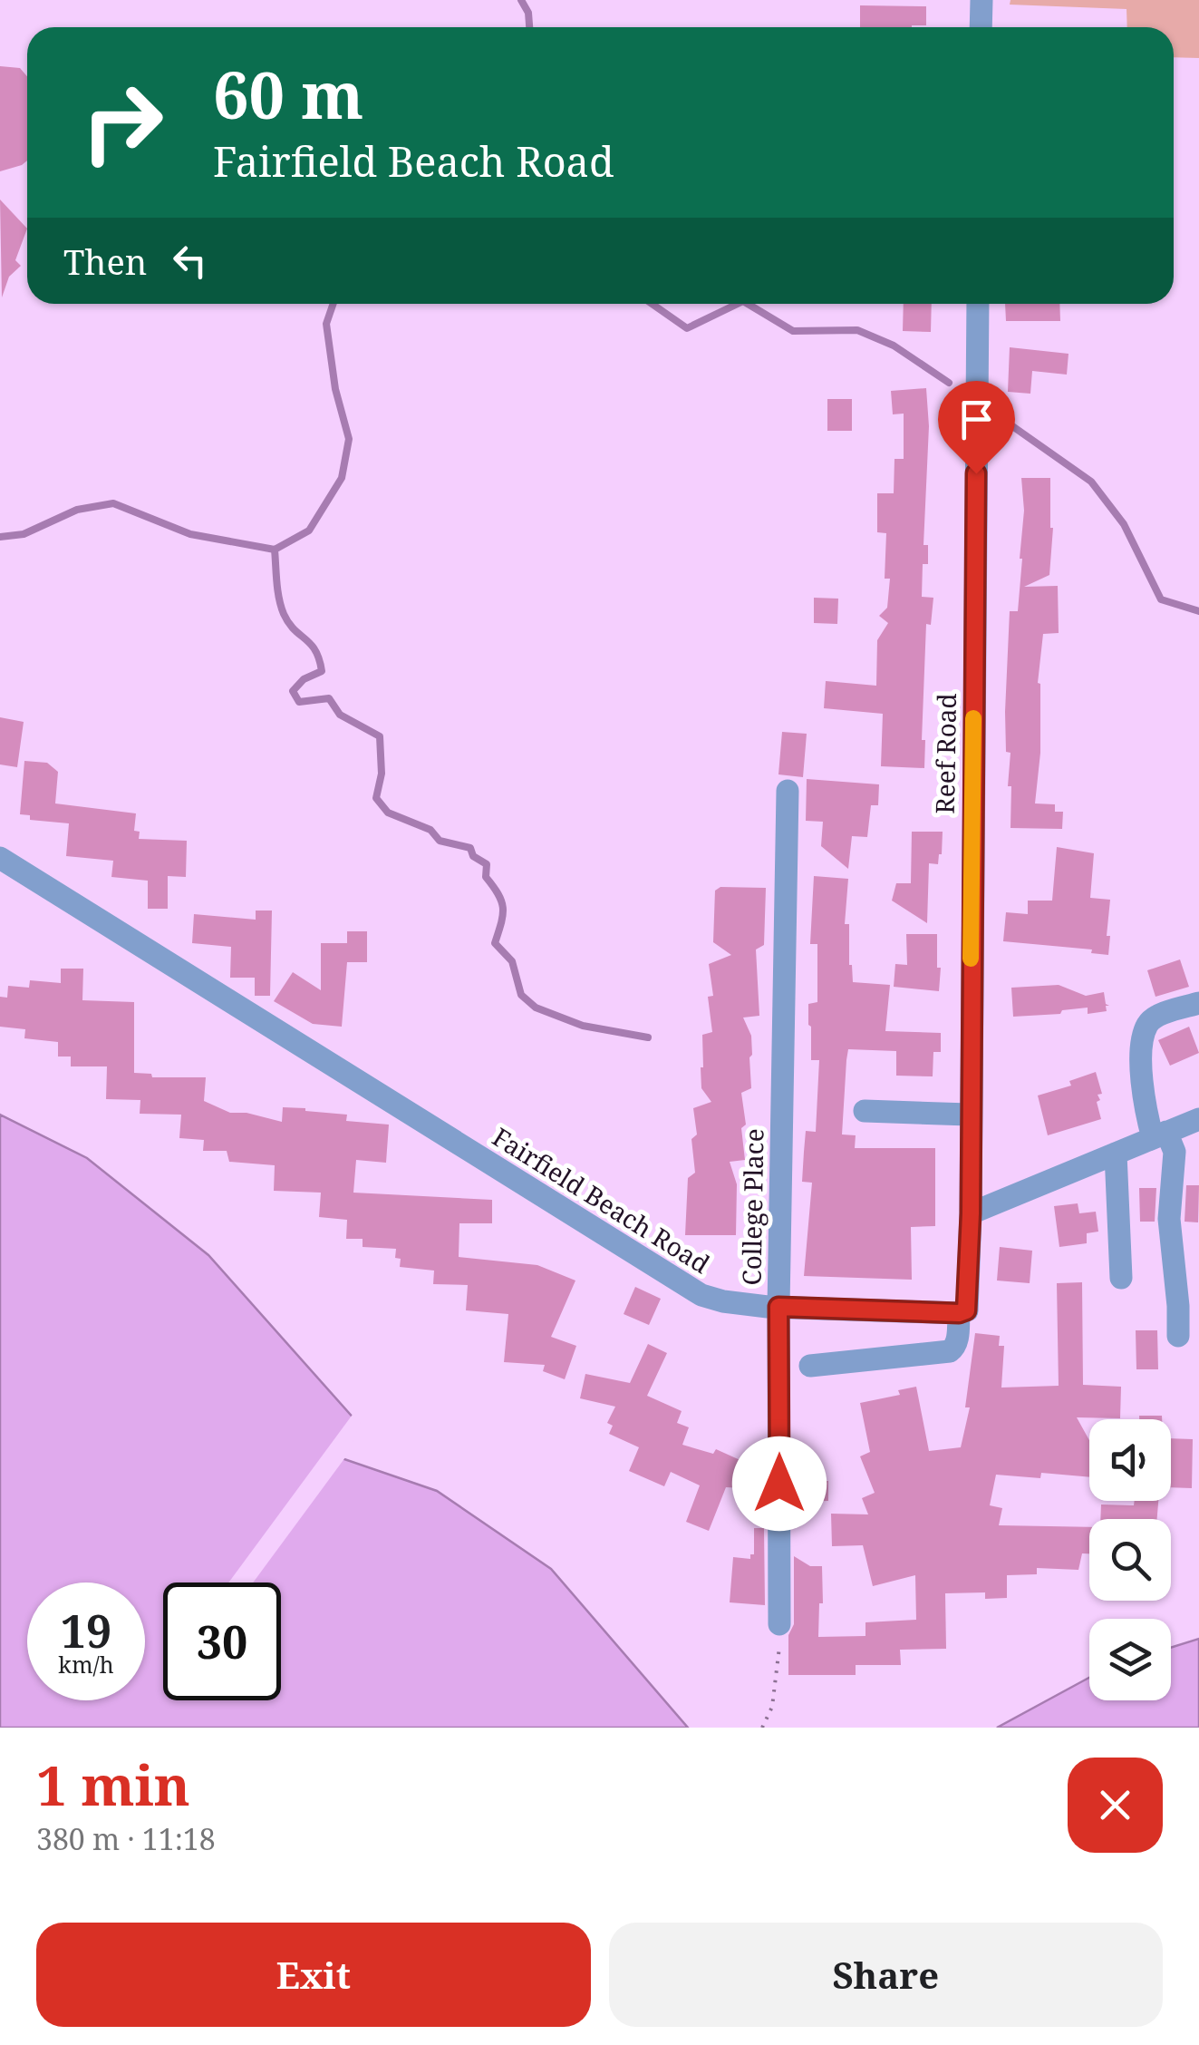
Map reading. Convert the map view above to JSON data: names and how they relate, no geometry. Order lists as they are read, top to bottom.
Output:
{
  "streets": {
    "street": ["Reef Road", "Fairfield Beach Road", "College Place"]
  },
  "crossings": [
    ["Fairfield Beach Road", "College Place"]
  ],
  "page": {
    "turn": ["60 m", "Fairfield Beach Road"],
    "then": "Then",
    "speed": "19 km/h",
    "limit": "30",
    "heading": ["1 min", "380 m · 11:18"],
    "buttons": ["Exit", "Share"]
  }
}
